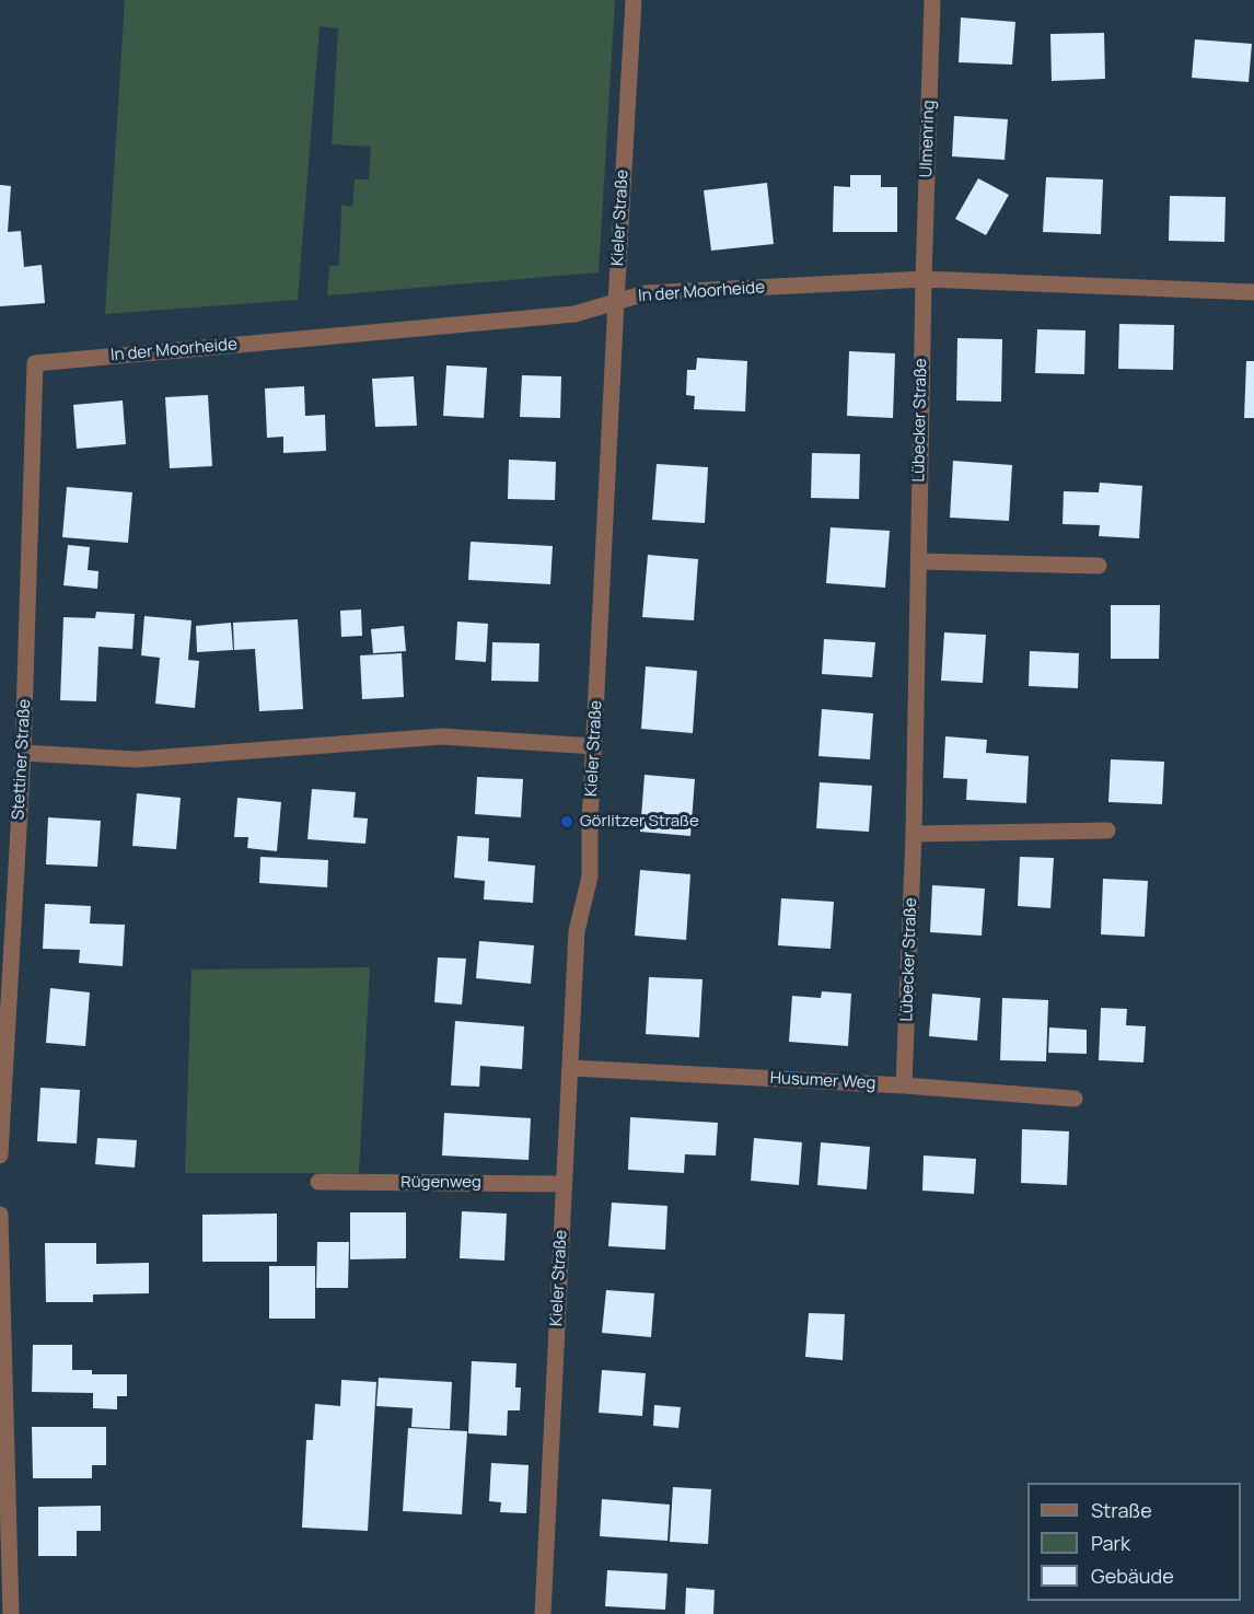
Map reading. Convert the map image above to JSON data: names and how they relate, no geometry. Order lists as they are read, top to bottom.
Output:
{
  "streets": {
    "street": [
      "Ulmenring",
      "Kieler Straße",
      "In der Moorheide",
      "Lübecker Straße",
      "Stettiner Straße",
      "Husumer Weg",
      "Rügenweg"
    ]
  },
  "crossings": [
    ["Ulmenring", "In der Moorheide"],
    ["Ulmenring", "Lübecker Straße"],
    ["Kieler Straße", "In der Moorheide"],
    ["Kieler Straße", "Husumer Weg"],
    ["Kieler Straße", "Rügenweg"],
    ["In der Moorheide", "Lübecker Straße"],
    ["In der Moorheide", "Stettiner Straße"],
    ["Lübecker Straße", "Husumer Weg"]
  ],
  "places": ["Görlitzer Straße"],
  "legend": ["Straße", "Park", "Gebäude"]
}
